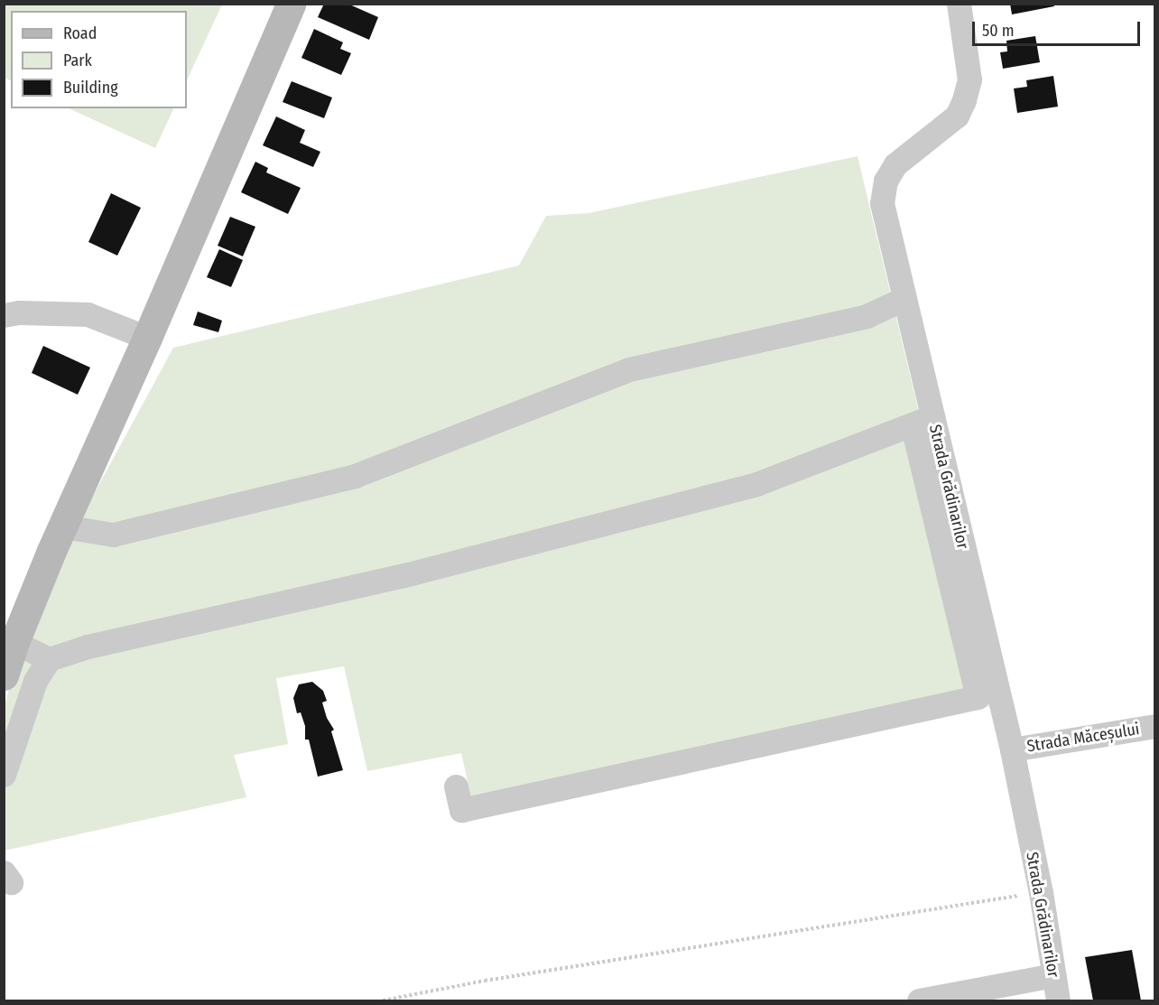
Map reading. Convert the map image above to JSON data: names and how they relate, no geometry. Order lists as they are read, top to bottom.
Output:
{
  "streets": {
    "street": ["Strada Grădinarilor", "Strada Măceșului"]
  },
  "crossings": [
    ["Strada Grădinarilor", "Strada Măceșului"]
  ],
  "legend": ["Road", "Park", "Building"],
  "scale_bar": "50 m"
}
